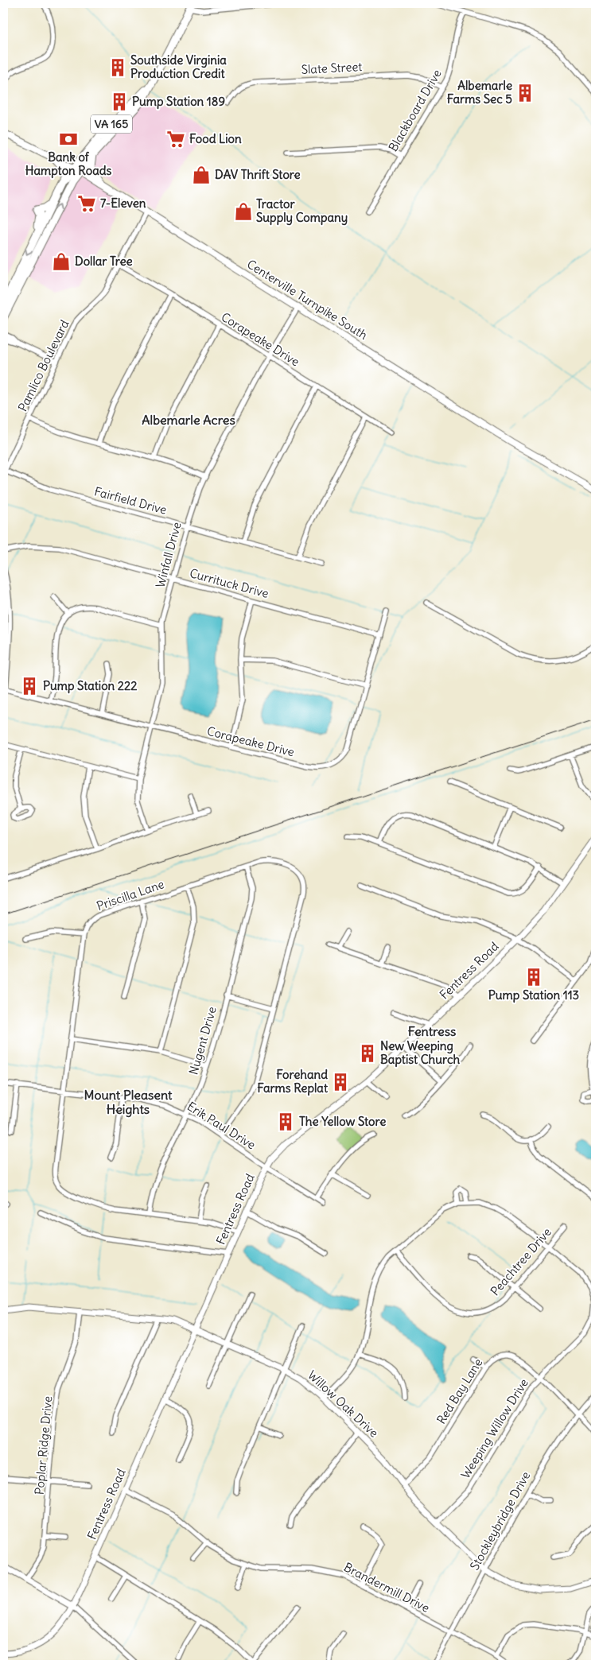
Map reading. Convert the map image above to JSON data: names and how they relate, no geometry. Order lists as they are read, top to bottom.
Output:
{
  "streets": {
    "highway": ["VA 165"],
    "main road": ["Centerville Turnpike South"],
    "street": [
      "Slate Street",
      "Blackboard Drive",
      "Corapeake Drive",
      "Pamlico Boulevard",
      "Fairfield Drive",
      "Winfall Drive",
      "Currituck Drive",
      "Priscilla Lane",
      "Fentress Road",
      "Nugent Drive",
      "Erik Paul Drive",
      "Peachtree Drive",
      "Red Bay Lane",
      "Willow Oak Drive",
      "Weeping Willow Drive",
      "Poplar Ridge Drive",
      "Stockleybridge Drive",
      "Brandermill Drive"
    ]
  },
  "crossings": [
    ["Slate Street", "Blackboard Drive"],
    ["VA 165", "Centerville Turnpike South"],
    ["Centerville Turnpike South", "Pamlico Boulevard"],
    ["Centerville Turnpike South", "Winfall Drive"],
    ["Corapeake Drive", "Pamlico Boulevard"],
    ["Corapeake Drive", "Winfall Drive"],
    ["Corapeake Drive", "Currituck Drive"],
    ["Pamlico Boulevard", "Fairfield Drive"],
    ["Fairfield Drive", "Winfall Drive"],
    ["Winfall Drive", "Currituck Drive"],
    ["Priscilla Lane", "Fentress Road"],
    ["Priscilla Lane", "Nugent Drive"],
    ["Priscilla Lane", "Erik Paul Drive"],
    ["Fentress Road", "Erik Paul Drive"],
    ["Fentress Road", "Willow Oak Drive"],
    ["Fentress Road", "Brandermill Drive"],
    ["Nugent Drive", "Erik Paul Drive"],
    ["Peachtree Drive", "Weeping Willow Drive"],
    ["Red Bay Lane", "Willow Oak Drive"],
    ["Red Bay Lane", "Weeping Willow Drive"],
    ["Red Bay Lane", "Stockleybridge Drive"],
    ["Willow Oak Drive", "Weeping Willow Drive"],
    ["Willow Oak Drive", "Poplar Ridge Drive"],
    ["Willow Oak Drive", "Stockleybridge Drive"],
    ["Stockleybridge Drive", "Brandermill Drive"]
  ],
  "districts": ["Albemarle Acres", "Fentress", "Mount Pleasent Heights"],
  "places": {
    "building": [
      "Southside Virginia Production Credit",
      "Albemarle Farms Sec 5",
      "Pump Station 189",
      "Pump Station 222",
      "Pump Station 113",
      "New Weeping Baptist Church",
      "Forehand Farms Replat",
      "The Yellow Store"
    ],
    "bank": ["Bank of Hampton Roads"],
    "supermarket": ["Food Lion", "7-Eleven"],
    "shop": ["DAV Thrift Store", "Tractor Supply Company", "Dollar Tree"]
  }
}
